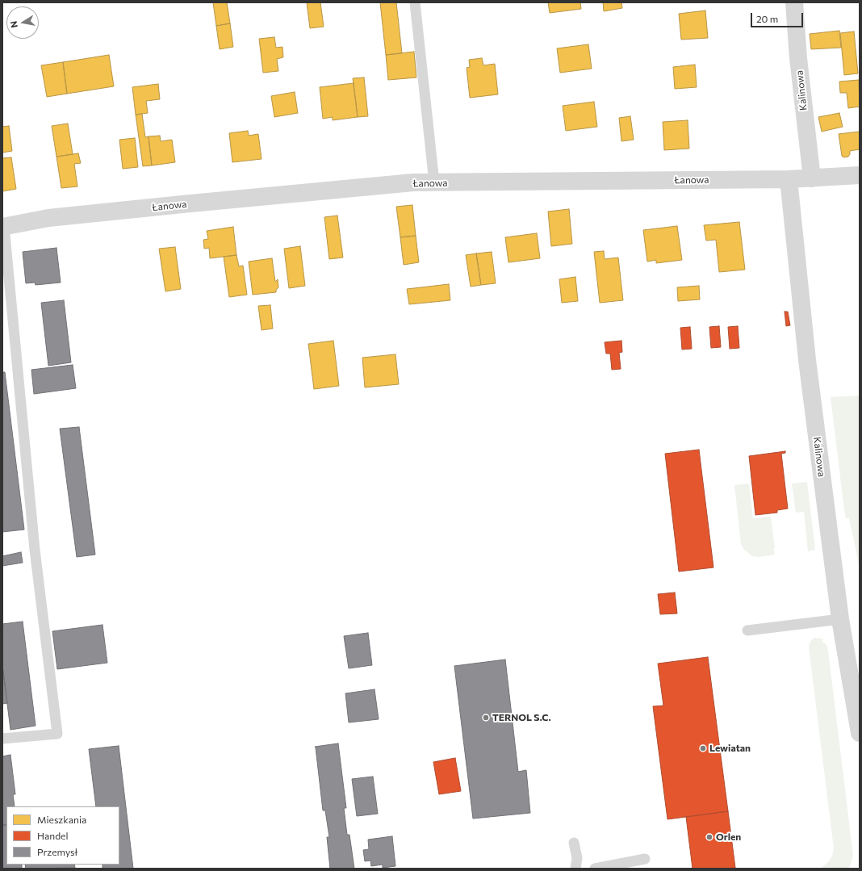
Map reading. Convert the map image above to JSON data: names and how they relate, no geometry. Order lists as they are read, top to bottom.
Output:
{
  "streets": {
    "street": ["Kalinowa", "Łanowa"]
  },
  "crossings": [
    ["Kalinowa", "Łanowa"]
  ],
  "places": ["TERNOL S.C.", "Lewiatan", "Orlen"],
  "legend": ["Mieszkania", "Handel", "Przemysł"],
  "scale_bar": "20 m",
  "north": "left"
}
